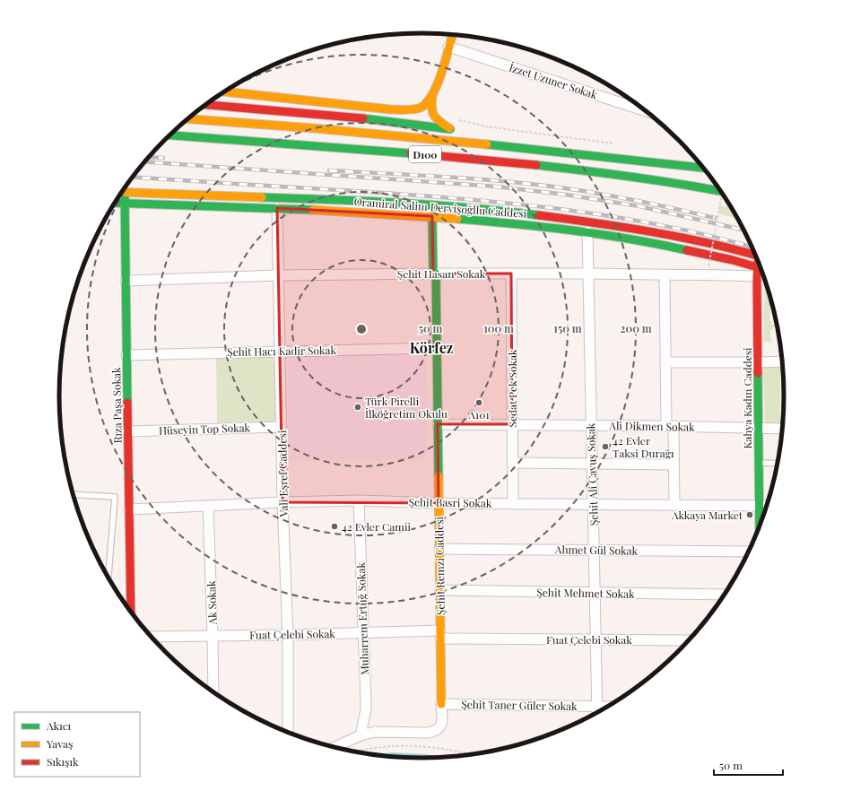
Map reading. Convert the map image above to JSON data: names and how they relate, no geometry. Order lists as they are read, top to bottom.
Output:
{
  "streets": {
    "main road": [
      "D100",
      "Oramiral Salim Dervişoğllu Caddesi",
      "Kahya Kadın Caddesi",
      "Rıza Paşa Sokak",
      "Şehit Remzi Caddesi"
    ],
    "street": [
      "İzzet Uzuner Sokak",
      "Şehit Hasan Sokak",
      "Şehit Hacı Kadir Sokak",
      "Sedat Pek Sokak",
      "Ali Dikmen Sokak",
      "Hüseyin Top Sokak",
      "Vali Eşref Caddesi",
      "Şehit Ali Çavuş Sokak",
      "Şehit Basri Sokak",
      "Ahmet Gül Sokak",
      "Şehit Mehmet Sokak",
      "Ak Sokak",
      "Muharrem Ertuğ Sokak",
      "Fuat Çelebi Sokak",
      "Şehit Taner Güler Sokak"
    ]
  },
  "crossings": [
    ["Oramiral Salim Dervişoğllu Caddesi", "Şehit Hasan Sokak"],
    ["Oramiral Salim Dervişoğllu Caddesi", "Kahya Kadın Caddesi"],
    ["Oramiral Salim Dervişoğllu Caddesi", "Rıza Paşa Sokak"],
    ["Oramiral Salim Dervişoğllu Caddesi", "Vali Eşref Caddesi"],
    ["Oramiral Salim Dervişoğllu Caddesi", "Şehit Ali Çavuş Sokak"],
    ["Oramiral Salim Dervişoğllu Caddesi", "Şehit Remzi Caddesi"],
    ["Şehit Hasan Sokak", "Sedat Pek Sokak"],
    ["Şehit Hasan Sokak", "Kahya Kadın Caddesi"],
    ["Şehit Hasan Sokak", "Rıza Paşa Sokak"],
    ["Şehit Hasan Sokak", "Vali Eşref Caddesi"],
    ["Şehit Hasan Sokak", "Şehit Ali Çavuş Sokak"],
    ["Şehit Hasan Sokak", "Şehit Remzi Caddesi"],
    ["Şehit Hacı Kadir Sokak", "Rıza Paşa Sokak"],
    ["Şehit Hacı Kadir Sokak", "Vali Eşref Caddesi"],
    ["Şehit Hacı Kadir Sokak", "Şehit Remzi Caddesi"],
    ["Sedat Pek Sokak", "Ali Dikmen Sokak"],
    ["Sedat Pek Sokak", "Şehit Basri Sokak"],
    ["Kahya Kadın Caddesi", "Ali Dikmen Sokak"],
    ["Kahya Kadın Caddesi", "Şehit Basri Sokak"],
    ["Rıza Paşa Sokak", "Hüseyin Top Sokak"],
    ["Rıza Paşa Sokak", "Şehit Basri Sokak"],
    ["Ali Dikmen Sokak", "Şehit Ali Çavuş Sokak"],
    ["Ali Dikmen Sokak", "Şehit Remzi Caddesi"],
    ["Hüseyin Top Sokak", "Vali Eşref Caddesi"],
    ["Vali Eşref Caddesi", "Şehit Basri Sokak"],
    ["Vali Eşref Caddesi", "Fuat Çelebi Sokak"],
    ["Şehit Ali Çavuş Sokak", "Şehit Basri Sokak"],
    ["Şehit Ali Çavuş Sokak", "Ahmet Gül Sokak"],
    ["Şehit Ali Çavuş Sokak", "Şehit Mehmet Sokak"],
    ["Şehit Ali Çavuş Sokak", "Fuat Çelebi Sokak"],
    ["Şehit Ali Çavuş Sokak", "Şehit Taner Güler Sokak"],
    ["Şehit Basri Sokak", "Şehit Remzi Caddesi"],
    ["Şehit Basri Sokak", "Ak Sokak"],
    ["Şehit Basri Sokak", "Muharrem Ertuğ Sokak"],
    ["Ahmet Gül Sokak", "Şehit Remzi Caddesi"],
    ["Şehit Remzi Caddesi", "Şehit Mehmet Sokak"],
    ["Şehit Remzi Caddesi", "Muharrem Ertuğ Sokak"],
    ["Şehit Remzi Caddesi", "Fuat Çelebi Sokak"],
    ["Şehit Remzi Caddesi", "Şehit Taner Güler Sokak"],
    ["Ak Sokak", "Fuat Çelebi Sokak"],
    ["Muharrem Ertuğ Sokak", "Fuat Çelebi Sokak"]
  ],
  "districts": ["Körfez"],
  "places": [
    "A101",
    "Türk Pirelli İlköğretim Okulu",
    "42 Evler Taksi Durağı",
    "Akkaya Market",
    "42 Evler Camii"
  ],
  "legend": ["Akıcı", "Yavaş", "Sıkışık"],
  "scale_bar": "50 m",
  "rings": [
    "50 m",
    "100 m",
    "150 m",
    "200 m"
  ]
}
